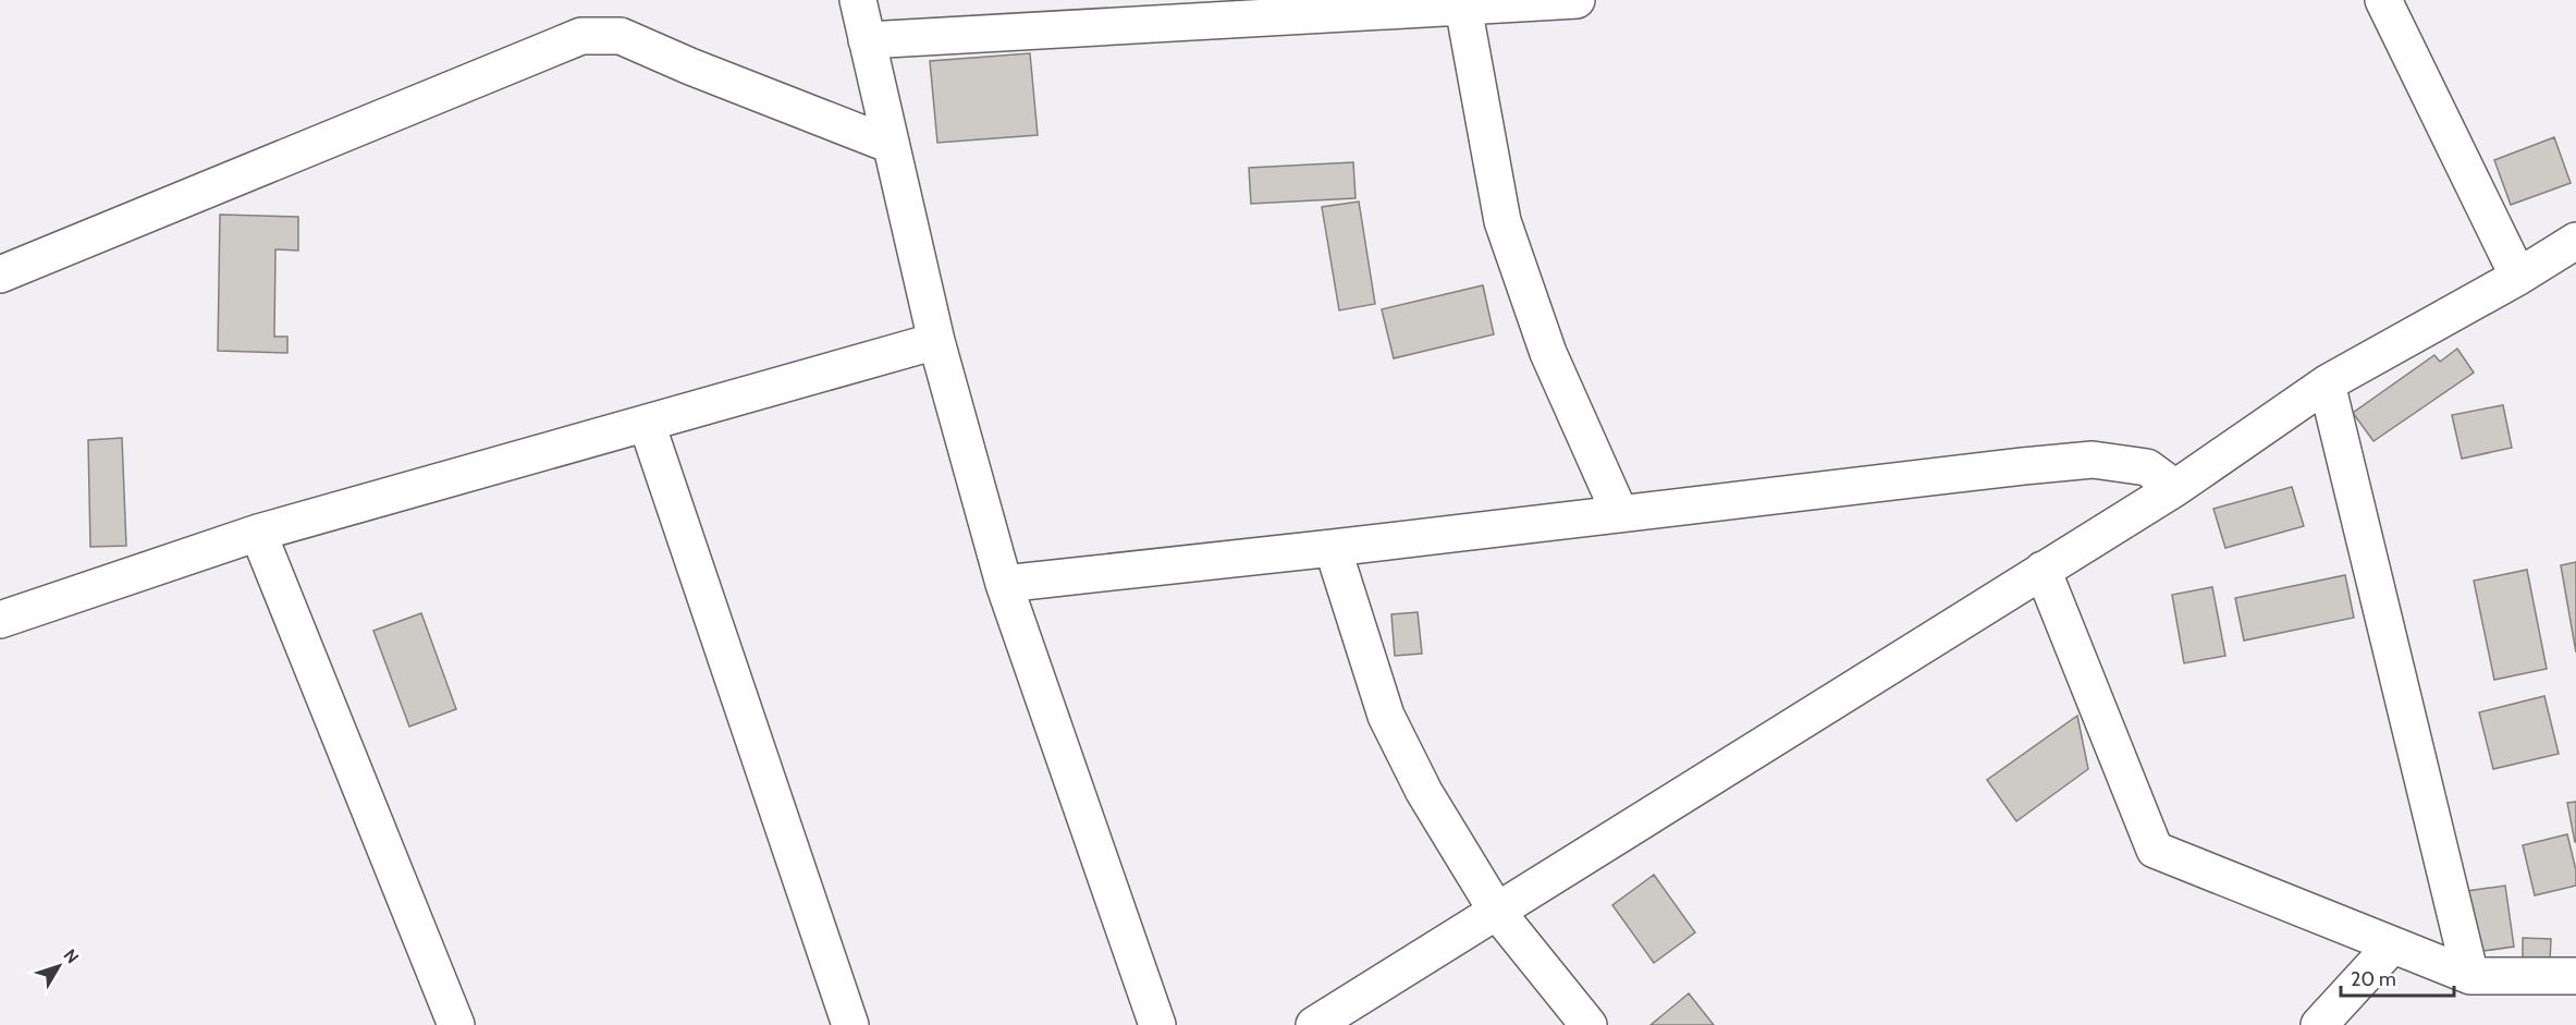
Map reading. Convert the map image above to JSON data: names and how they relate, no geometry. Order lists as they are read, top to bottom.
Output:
{
  "scale_bar": "20 m",
  "north": "top right"
}
